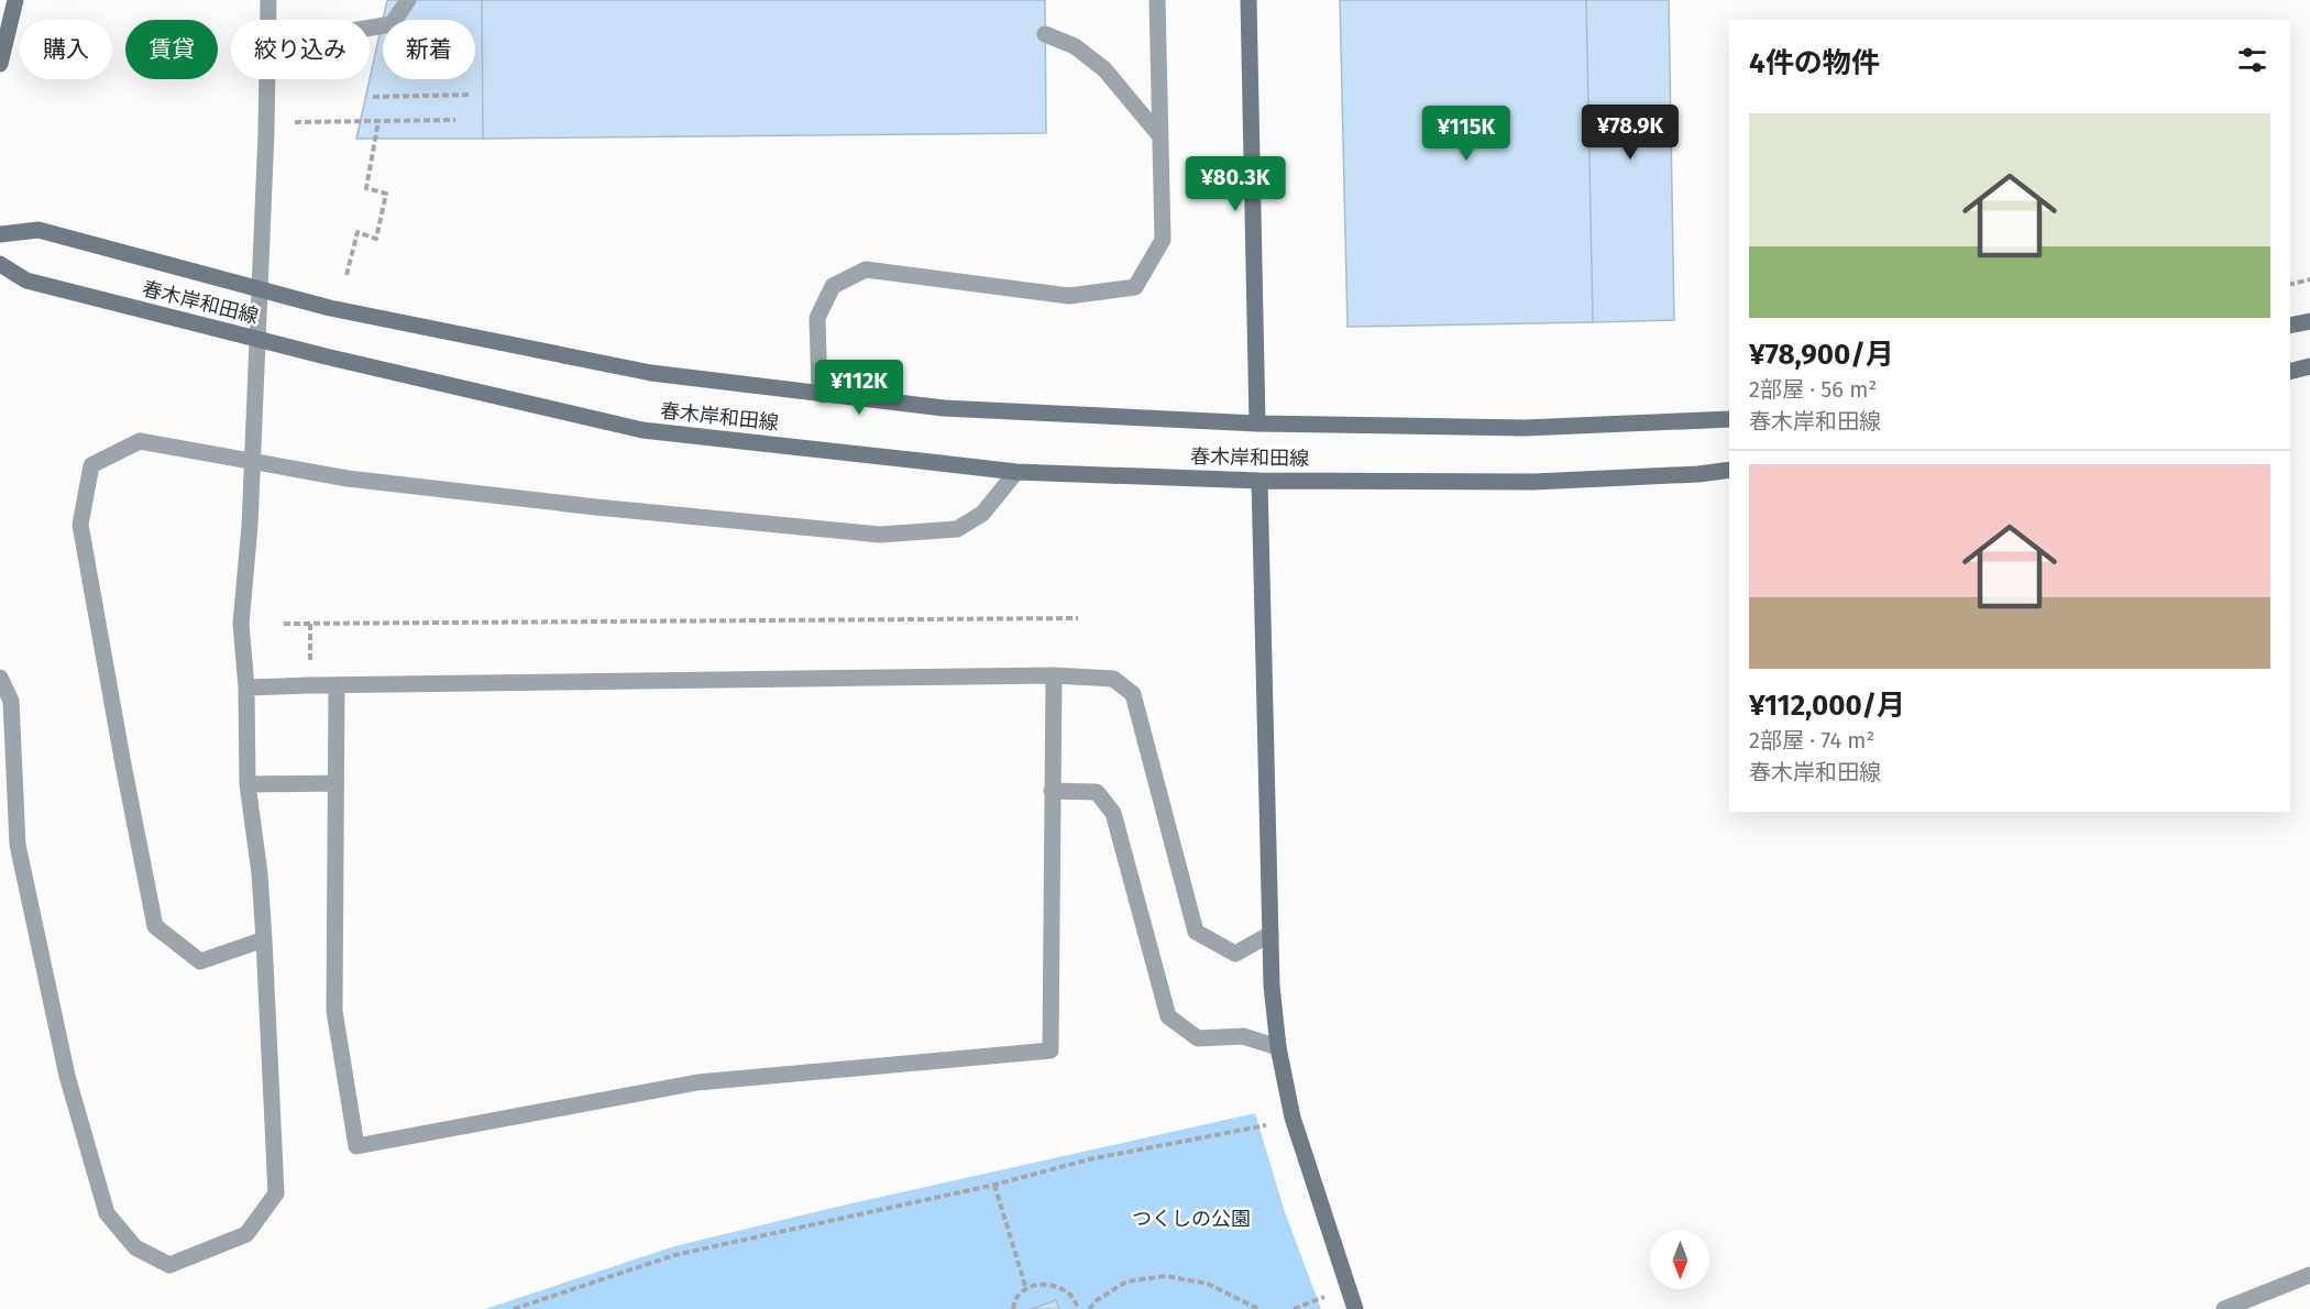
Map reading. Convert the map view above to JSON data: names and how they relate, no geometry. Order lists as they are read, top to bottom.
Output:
{
  "streets": {
    "main road": ["春木岸和田線"]
  },
  "parks": ["つくしの公園"],
  "north": "bottom",
  "page": {
    "chip": [
      "購入",
      "賃貸",
      "絞り込み",
      "新着"
    ],
    "heading": "4件の物件",
    "list": [
      {
        "name": "¥78,900/月",
        "note": "2部屋 · 56 m² · 春木岸和田線"
      },
      {
        "name": "¥112,000/月",
        "note": "2部屋 · 74 m² · 春木岸和田線"
      }
    ],
    "price": [
      "¥78.9K",
      "¥115K",
      "¥80.3K",
      "¥112K"
    ]
  }
}
